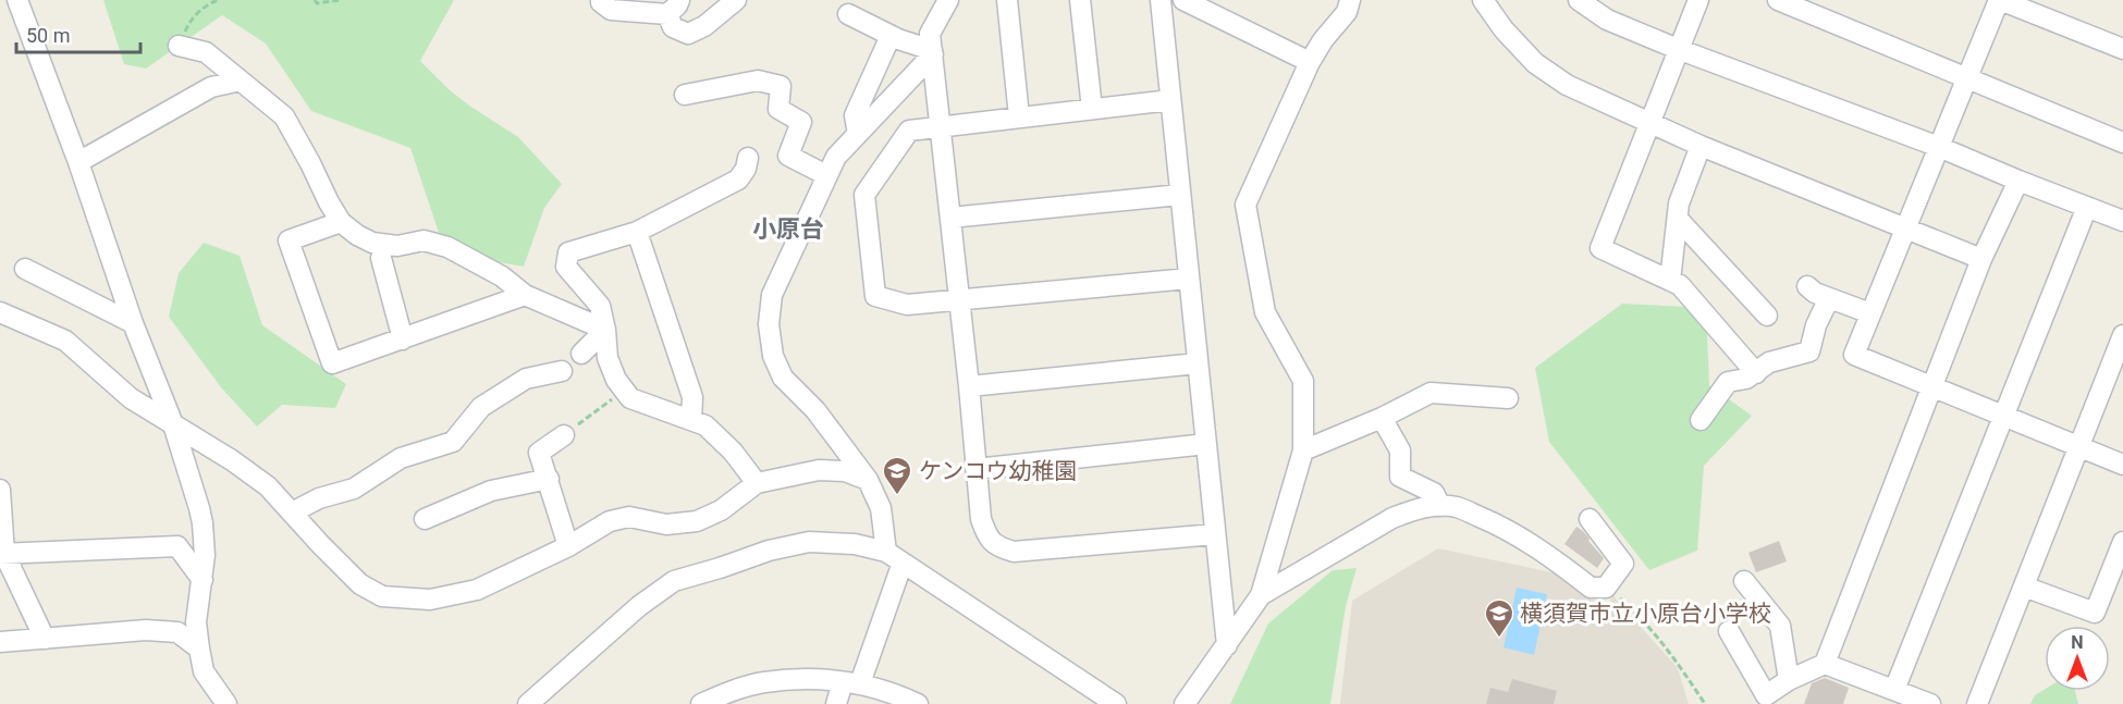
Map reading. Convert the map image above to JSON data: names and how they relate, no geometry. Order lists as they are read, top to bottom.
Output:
{
  "districts": ["小原台"],
  "places": {
    "school or university": ["ケンコウ幼稚園", "横須賀市立小原台小学校"]
  },
  "scale_bar": "50 m",
  "north": "top"
}
